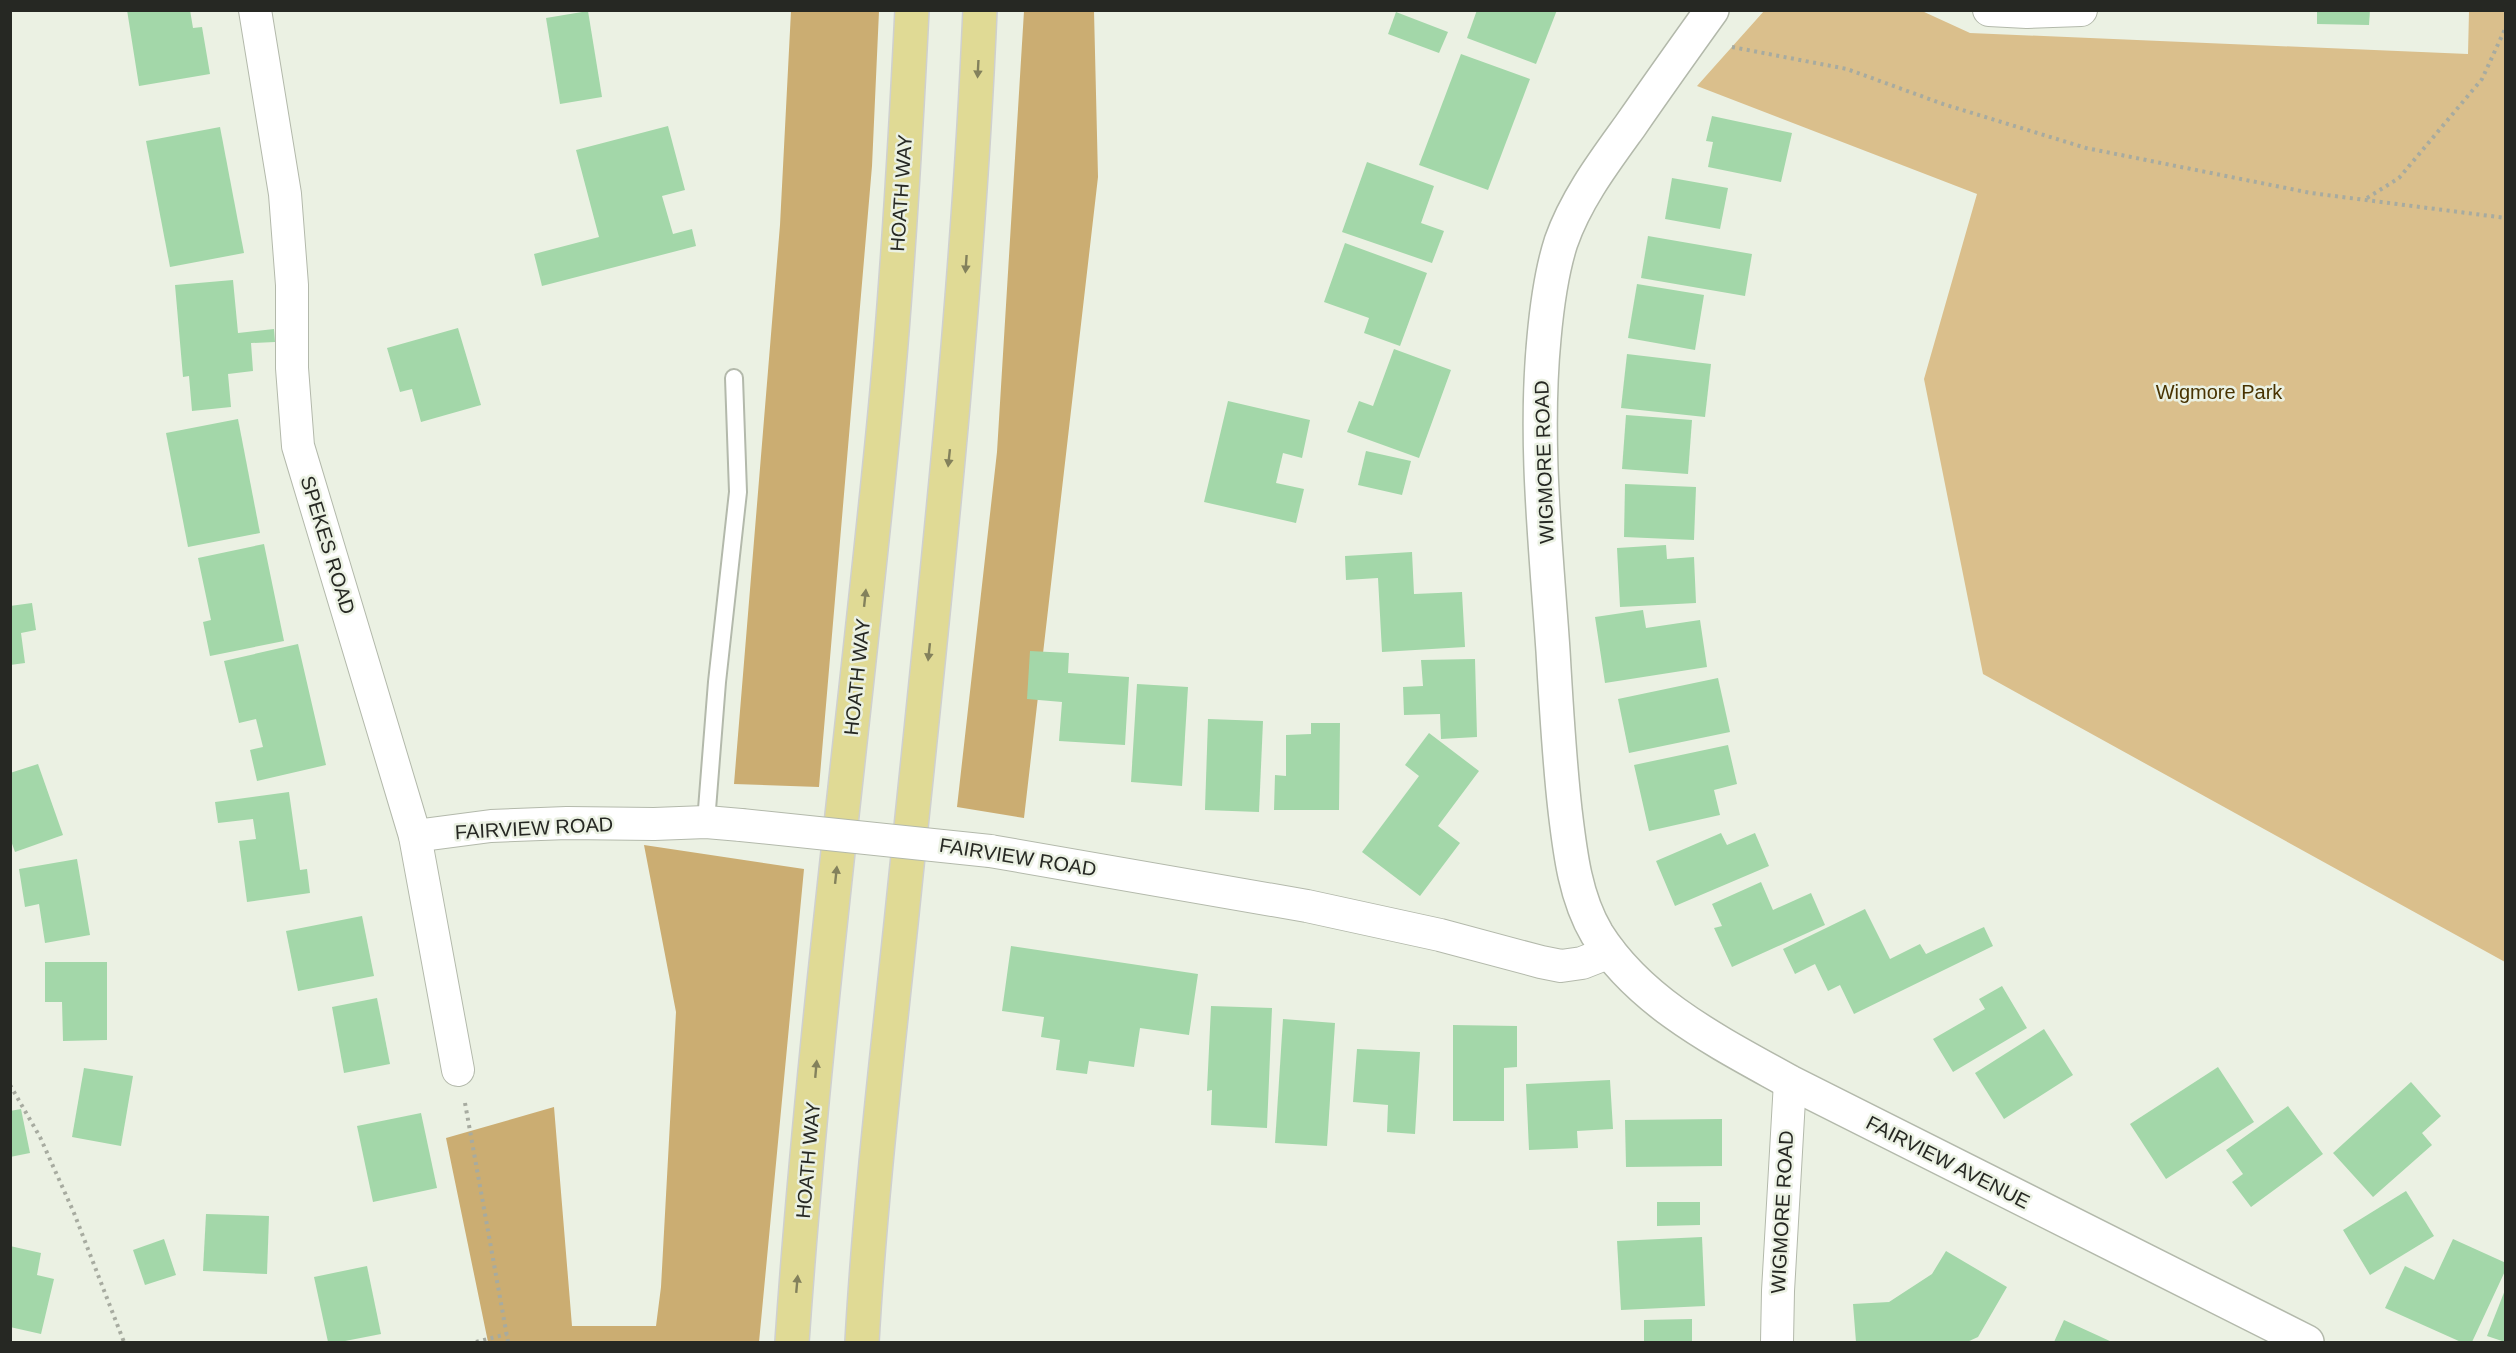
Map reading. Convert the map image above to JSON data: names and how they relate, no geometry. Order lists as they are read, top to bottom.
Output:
{
  "streets": {
    "main road": ["HOATH WAY"],
    "street": [
      "WIGMORE ROAD",
      "SPEKES ROAD",
      "FAIRVIEW ROAD",
      "FAIRVIEW AVENUE"
    ]
  },
  "crossings": [
    ["WIGMORE ROAD", "FAIRVIEW ROAD"],
    ["WIGMORE ROAD", "FAIRVIEW AVENUE"],
    ["SPEKES ROAD", "FAIRVIEW ROAD"],
    ["FAIRVIEW ROAD", "FAIRVIEW AVENUE"]
  ],
  "parks": ["Wigmore Park"]
}
